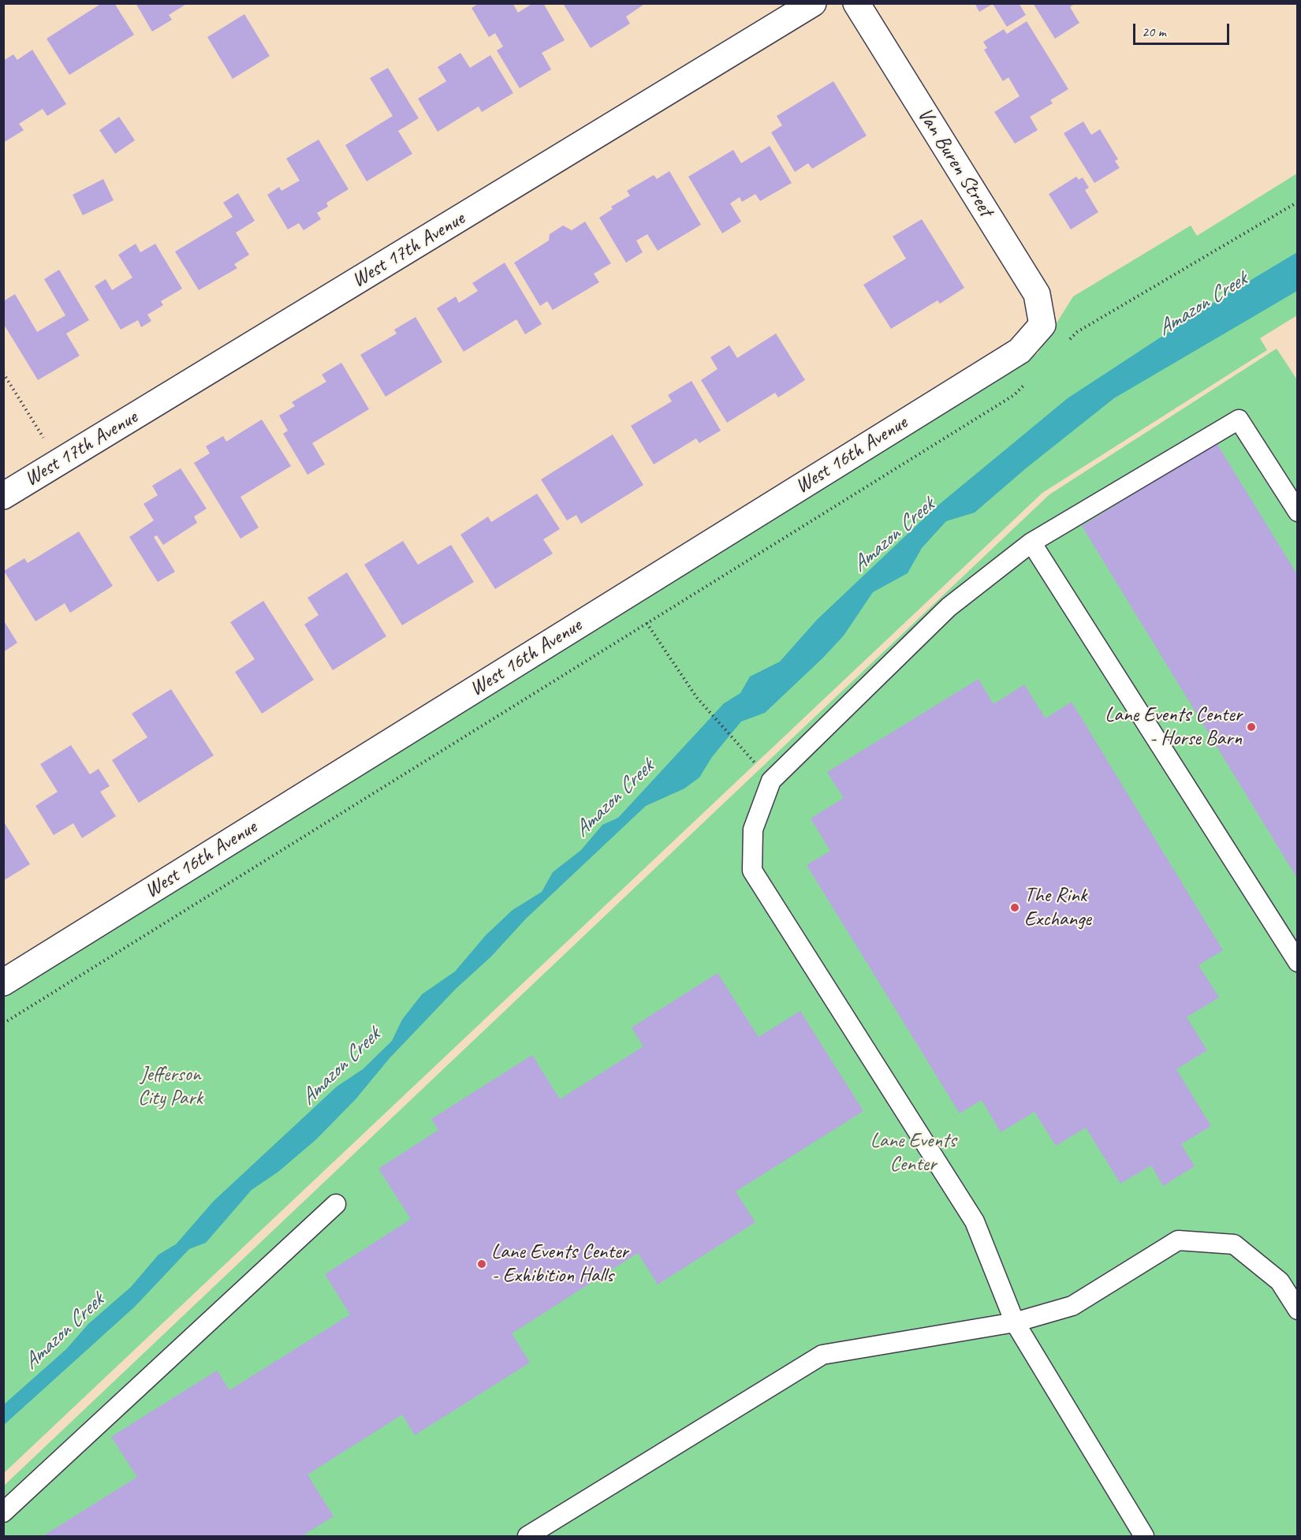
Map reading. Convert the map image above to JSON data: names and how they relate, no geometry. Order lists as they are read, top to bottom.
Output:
{
  "streets": {
    "street": ["Van Buren Street", "West 17th Avenue", "West 16th Avenue"]
  },
  "crossings": [
    ["Van Buren Street", "West 16th Avenue"]
  ],
  "water": ["Amazon Creek"],
  "parks": ["Jefferson City Park", "Lane Events Center"],
  "places": ["Lane Events Center - Horse Barn", "The Rink Exchange", "Lane Events Center - Exhibition Halls"],
  "scale_bar": "20 m"
}
